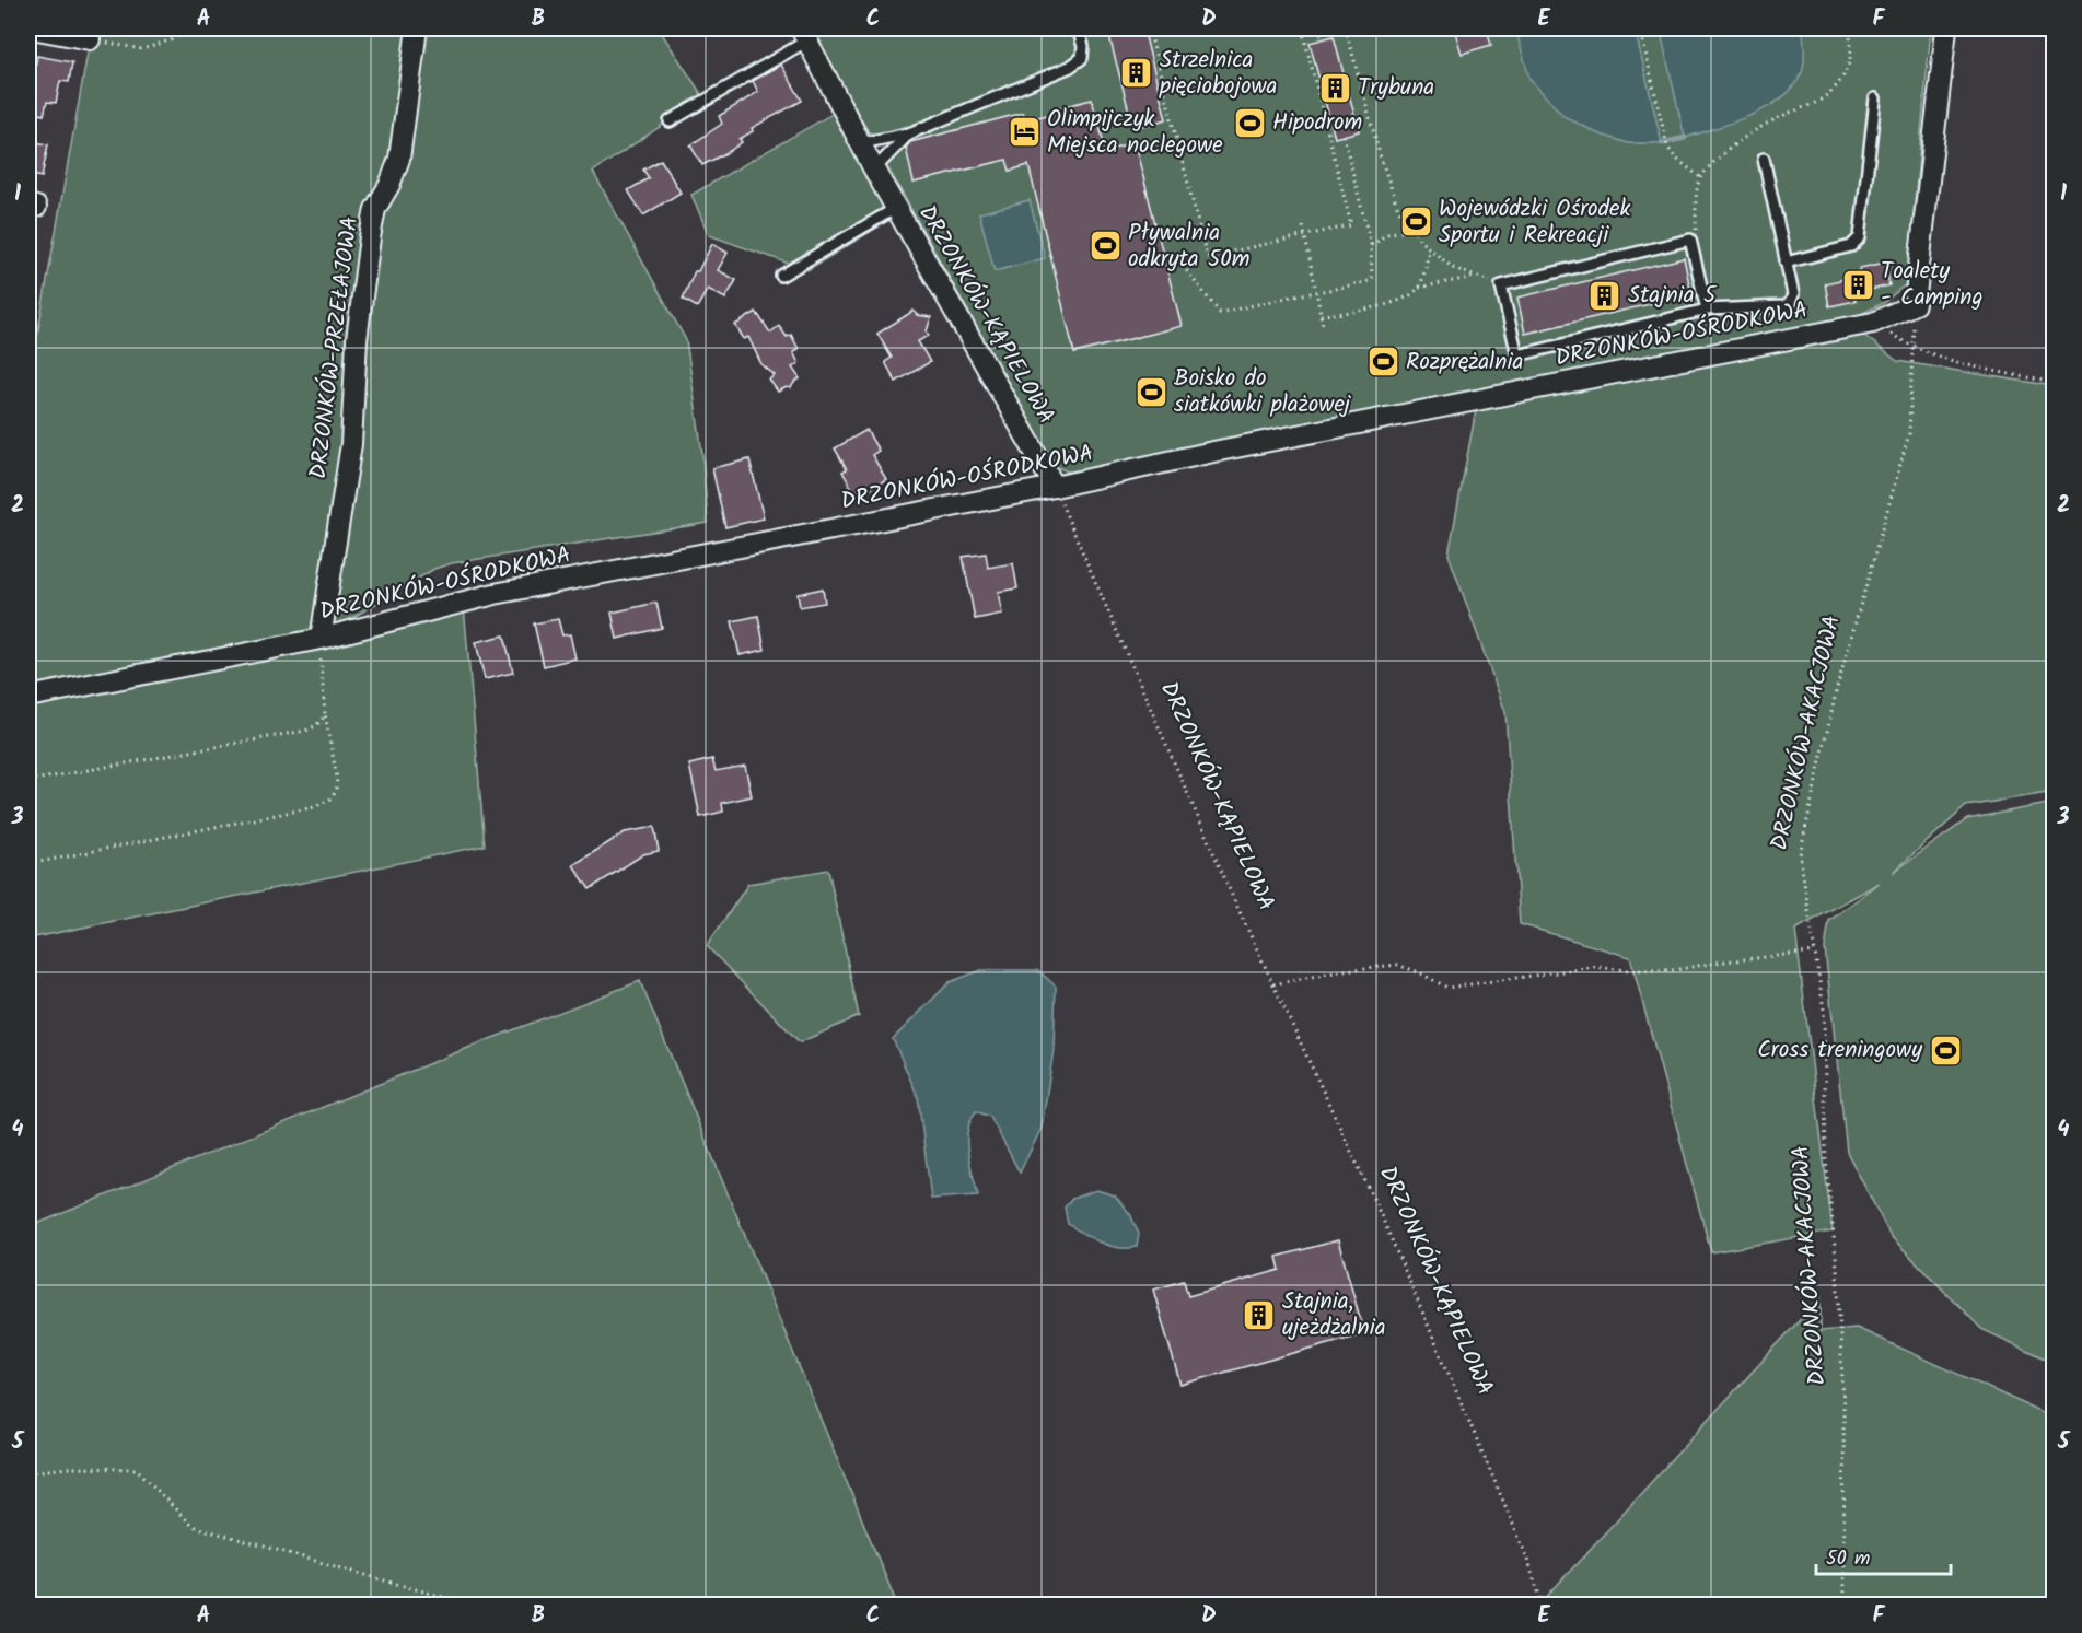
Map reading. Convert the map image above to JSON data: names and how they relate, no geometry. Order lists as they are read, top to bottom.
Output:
{
  "streets": {
    "street": ["DRZONKÓW-KĄPIELOWA", "DRZONKÓW-OŚRODKOWA", "DRZONKÓW-PRZEŁAJOWA"],
    "path": ["DRZONKÓW-AKACJOWA"]
  },
  "crossings": [
    ["DRZONKÓW-KĄPIELOWA", "DRZONKÓW-OŚRODKOWA"],
    ["DRZONKÓW-OŚRODKOWA", "DRZONKÓW-PRZEŁAJOWA"]
  ],
  "places": {
    "building": [
      "Strzelnica pięciobojowa",
      "Trybuna",
      "Toalety - Camping",
      "Stajnia 5",
      "Stajnia, ujeżdżalnia"
    ],
    "sports": [
      "Hipodrom",
      "Wojewódzki Ośrodek Sportu i Rekreacji",
      "Pływalnia odkryta 50m",
      "Rozprężalnia",
      "Boisko do siatkówki plażowej",
      "Cross treningowy"
    ],
    "hotel": ["Olimpijczyk Miejsca noclegowe"]
  },
  "scale_bar": "50 m",
  "grid": {
    "columns": [
      "A",
      "B",
      "C",
      "D",
      "E",
      "F"
    ],
    "rows": [
      "1",
      "2",
      "3",
      "4",
      "5"
    ]
  }
}
